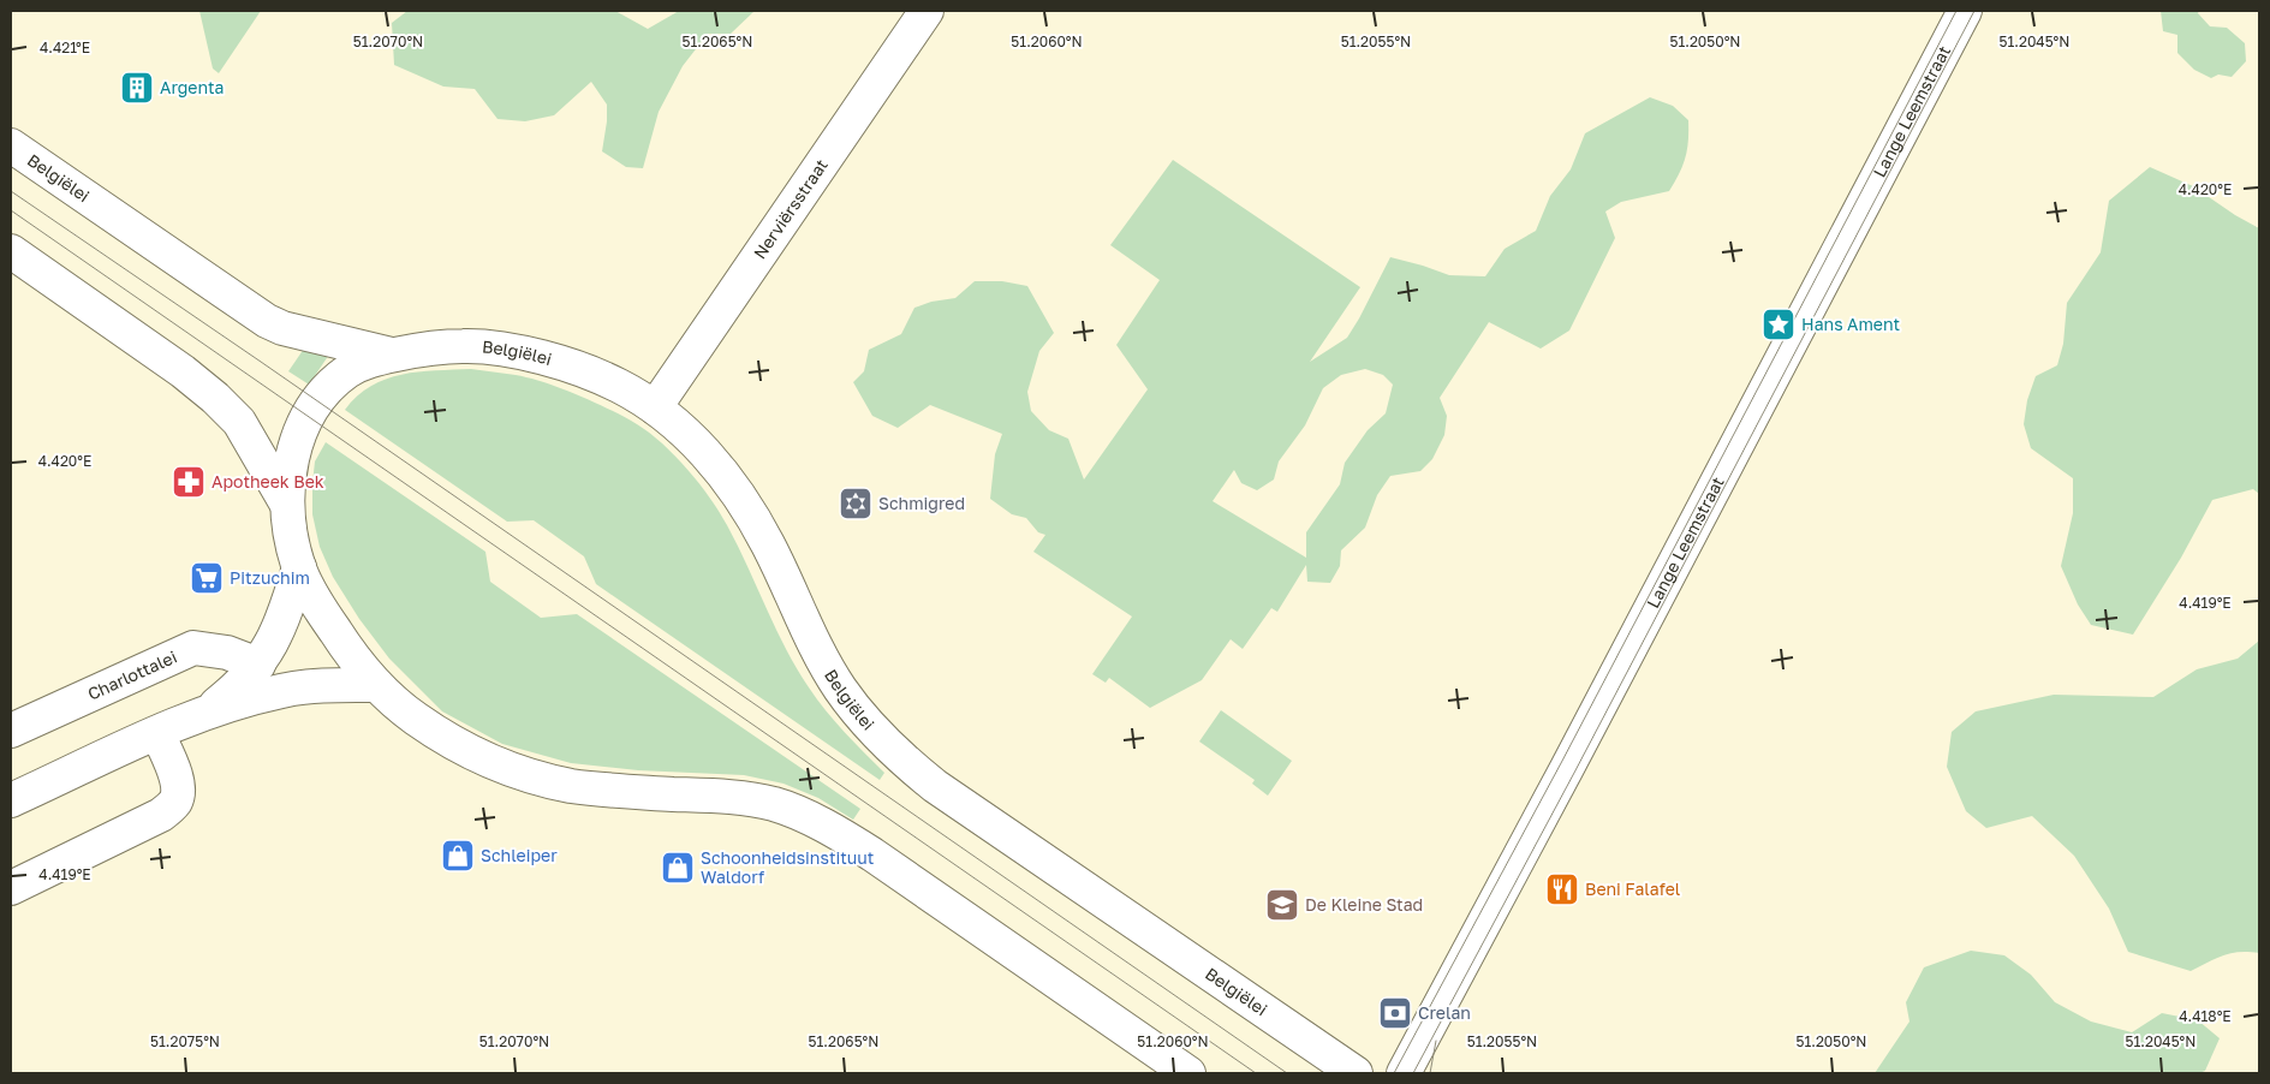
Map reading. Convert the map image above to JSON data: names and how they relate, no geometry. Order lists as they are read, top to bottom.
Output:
{
  "streets": {
    "street": [
      "Lange Leemstraat",
      "Belgiëlei",
      "Nerviërsstraat",
      "Charlottalei"
    ]
  },
  "crossings": [
    ["Belgiëlei", "Nerviërsstraat"]
  ],
  "places": {
    "building": ["Argenta"],
    "place": ["Hans Ament"],
    "pharmacy": ["Apotheek Bek"],
    "synagogue": ["Schmigred"],
    "supermarket": ["Pitzuchim"],
    "shop": ["Schleiper", "Schoonheidsinstituut Waldorf"],
    "restaurant": ["Beni Falafel"],
    "school or university": ["De Kleine Stad"],
    "bank": ["Crelan"]
  },
  "coordinates": [
    "51.2070°N",
    "51.2065°N",
    "51.2060°N",
    "51.2055°N",
    "51.2050°N",
    "51.2045°N",
    "4.421°E",
    "4.420°E",
    "4.419°E",
    "4.418°E",
    "51.2075°N"
  ]
}
